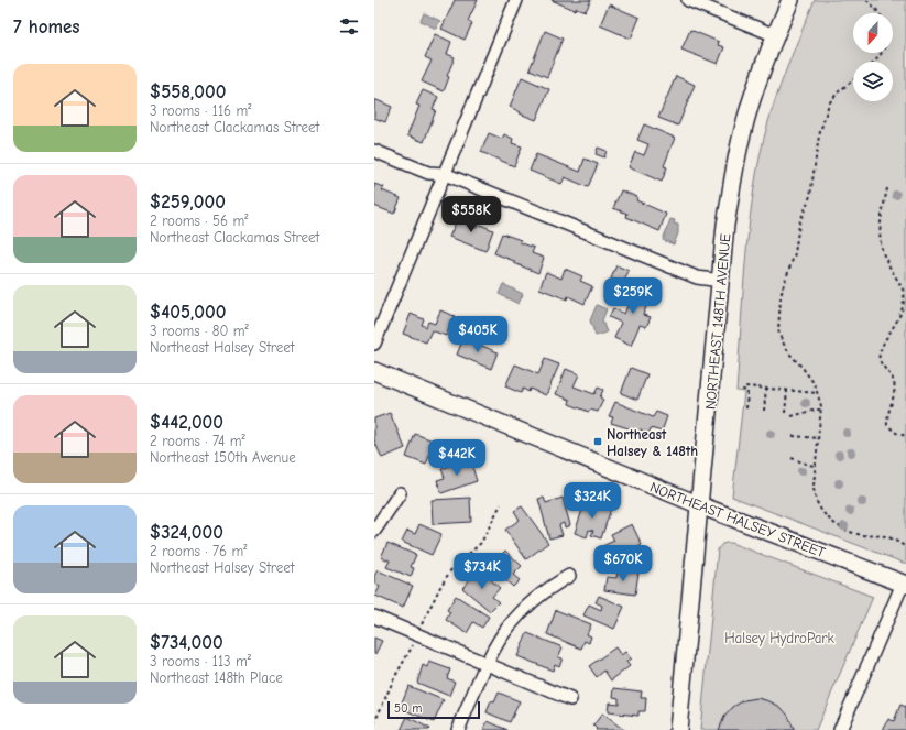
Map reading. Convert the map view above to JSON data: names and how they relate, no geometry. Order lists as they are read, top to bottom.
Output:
{
  "streets": {
    "main road": ["NORTHEAST 148TH AVENUE", "NORTHEAST HALSEY STREET"]
  },
  "crossings": [
    ["NORTHEAST 148TH AVENUE", "NORTHEAST HALSEY STREET"]
  ],
  "parks": ["Halsey HydroPark"],
  "places": {
    "transit": ["Northeast Halsey & 148th"]
  },
  "scale_bar": "50 m",
  "north": "bottom",
  "page": {
    "heading": "7 homes",
    "list": [
      {
        "name": "$558,000",
        "note": "3 rooms · 116 m² · Northeast Clackamas Street"
      },
      {
        "name": "$259,000",
        "note": "2 rooms · 56 m² · Northeast Clackamas Street"
      },
      {
        "name": "$405,000",
        "note": "3 rooms · 80 m² · Northeast Halsey Street"
      },
      {
        "name": "$442,000",
        "note": "2 rooms · 74 m² · Northeast 150th Avenue"
      },
      {
        "name": "$324,000",
        "note": "2 rooms · 76 m² · Northeast Halsey Street"
      },
      {
        "name": "$734,000",
        "note": "3 rooms · 113 m² · Northeast 148th Place"
      }
    ],
    "price": [
      "$558K",
      "$259K",
      "$405K",
      "$442K",
      "$324K",
      "$670K",
      "$734K"
    ],
    "scale": "50 m"
  }
}
